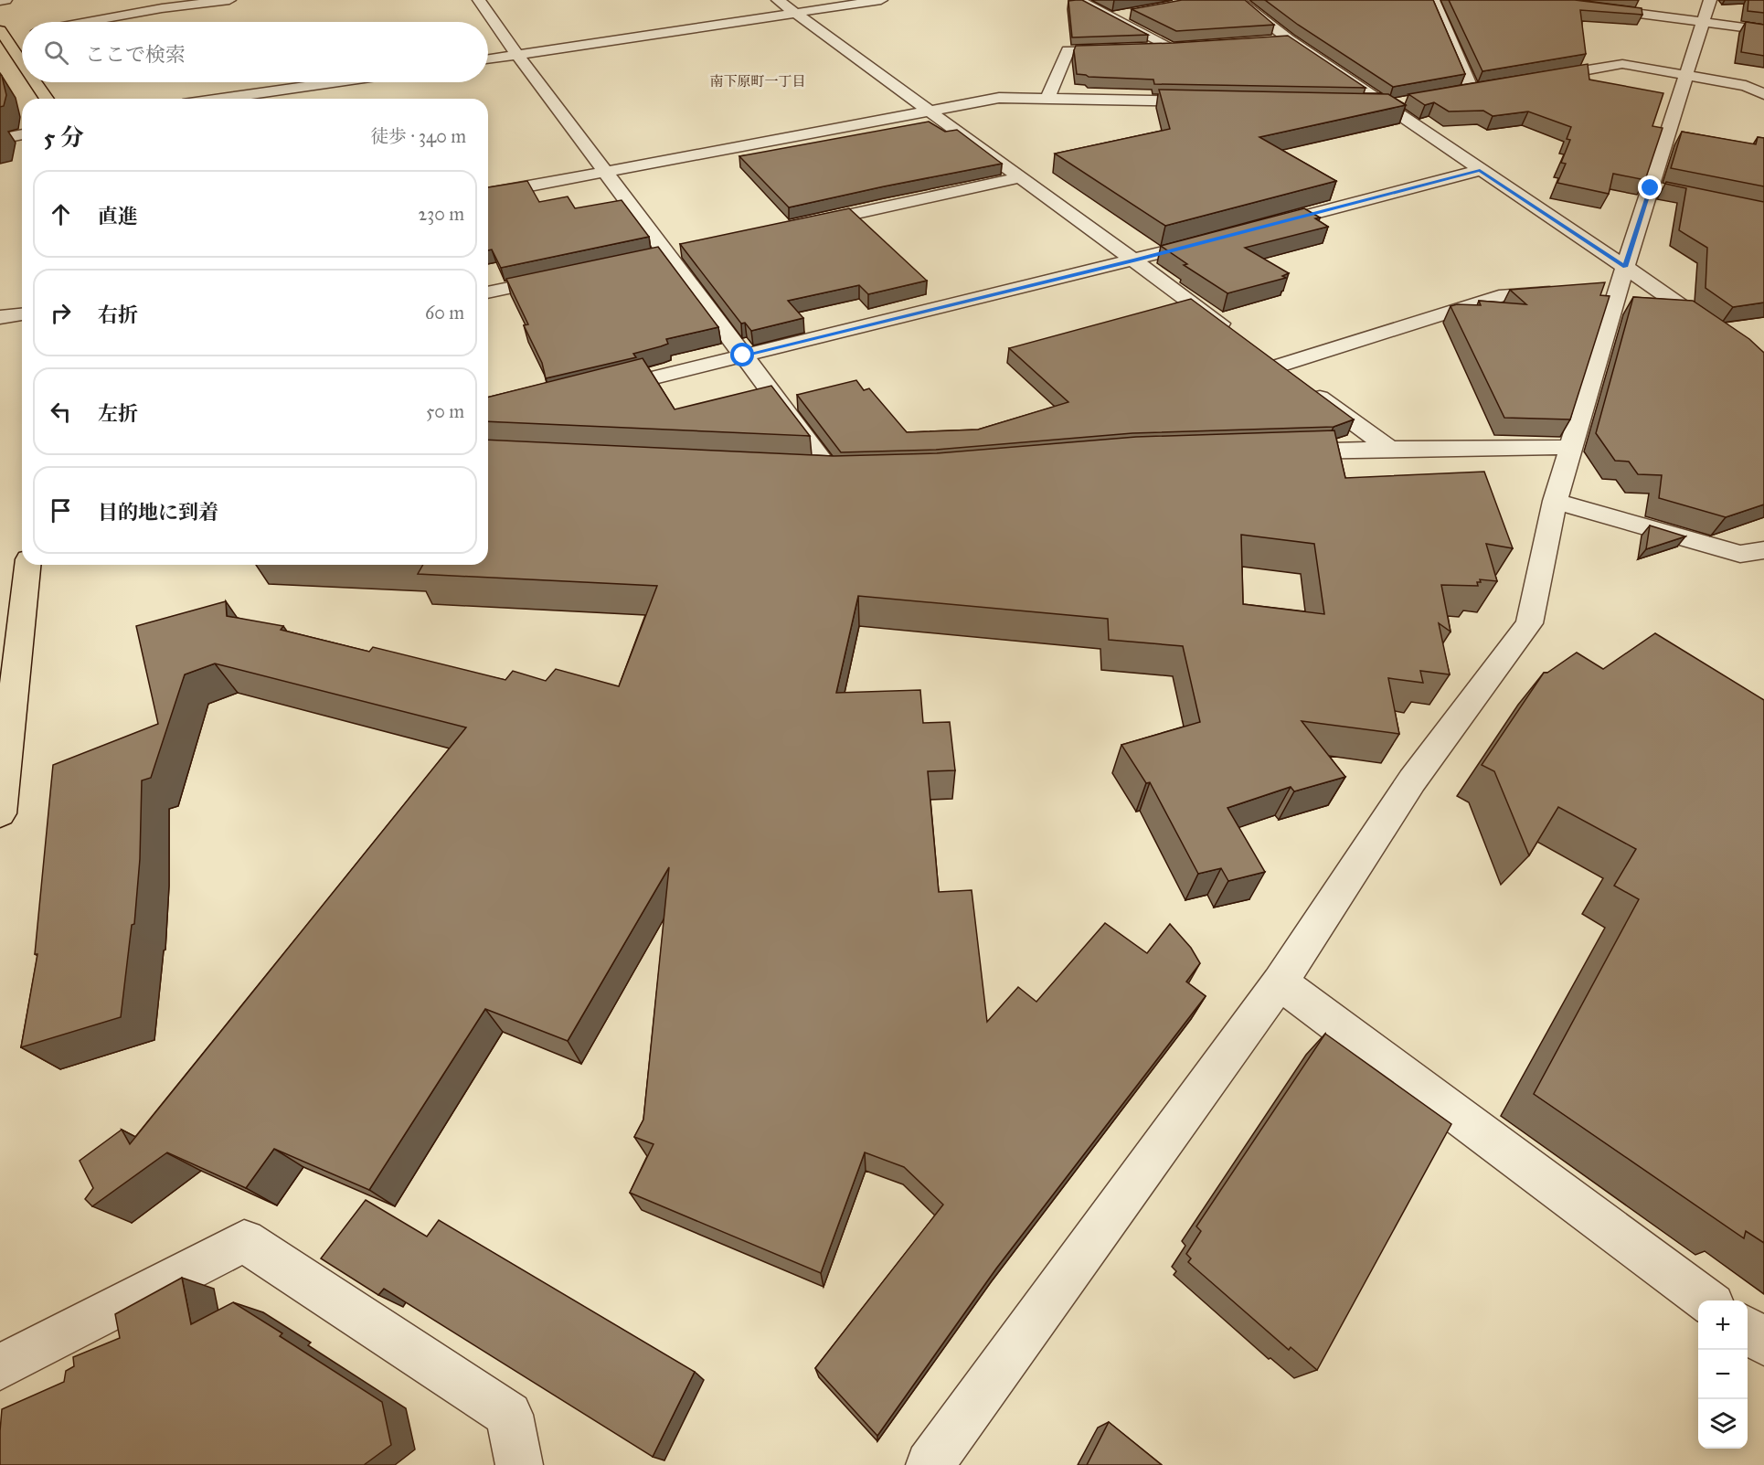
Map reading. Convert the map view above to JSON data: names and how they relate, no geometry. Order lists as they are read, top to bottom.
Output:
{
  "districts": ["南下原町一丁目"],
  "page": {
    "search": "ここで検索",
    "heading": ["5 分", "徒歩 · 340 m"],
    "list": [
      ["直進", "230 m"],
      ["右折", "60 m"],
      ["左折", "50 m"],
      "目的地に到着"
    ],
    "map_buttons": ["+", "−"]
  }
}
